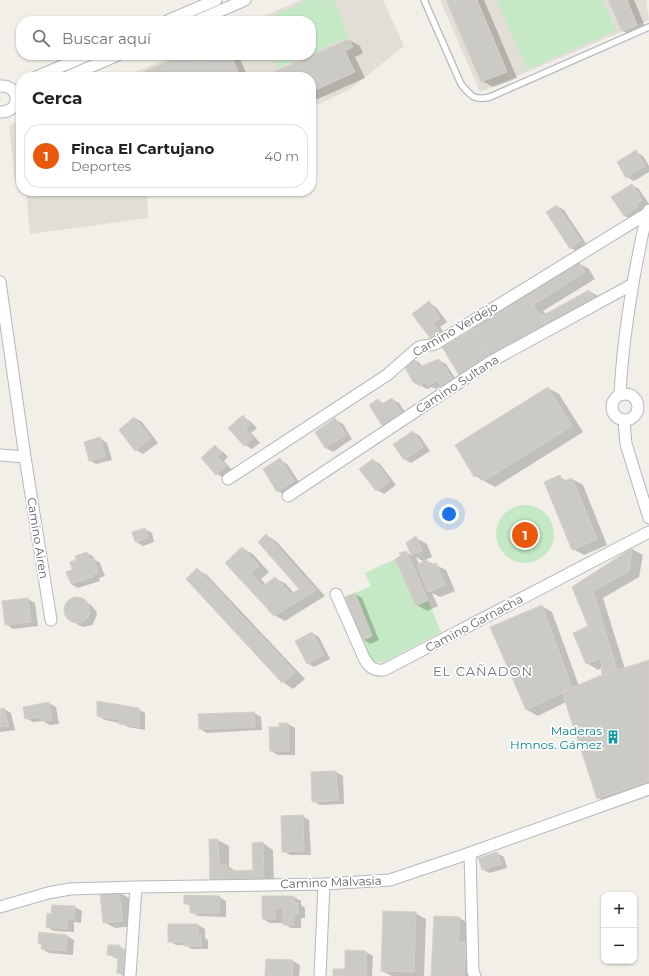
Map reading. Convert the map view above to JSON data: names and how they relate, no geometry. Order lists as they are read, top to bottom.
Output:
{
  "streets": {
    "street": [
      "Camino Verdejo",
      "Camino Sultana",
      "Camino Airen",
      "Camino Garnacha",
      "Camino Malvasía"
    ]
  },
  "districts": ["EL CAÑADON"],
  "places": {
    "building": ["Maderas Hmnos. Gámez"]
  },
  "page": {
    "search": "Buscar aquí",
    "heading": "Cerca",
    "list": [
      {
        "mark": "1",
        "name": "Finca El Cartujano",
        "note": "Deportes",
        "value": "40 m"
      }
    ],
    "pins": "1",
    "map_buttons": ["+", "−"]
  }
}
